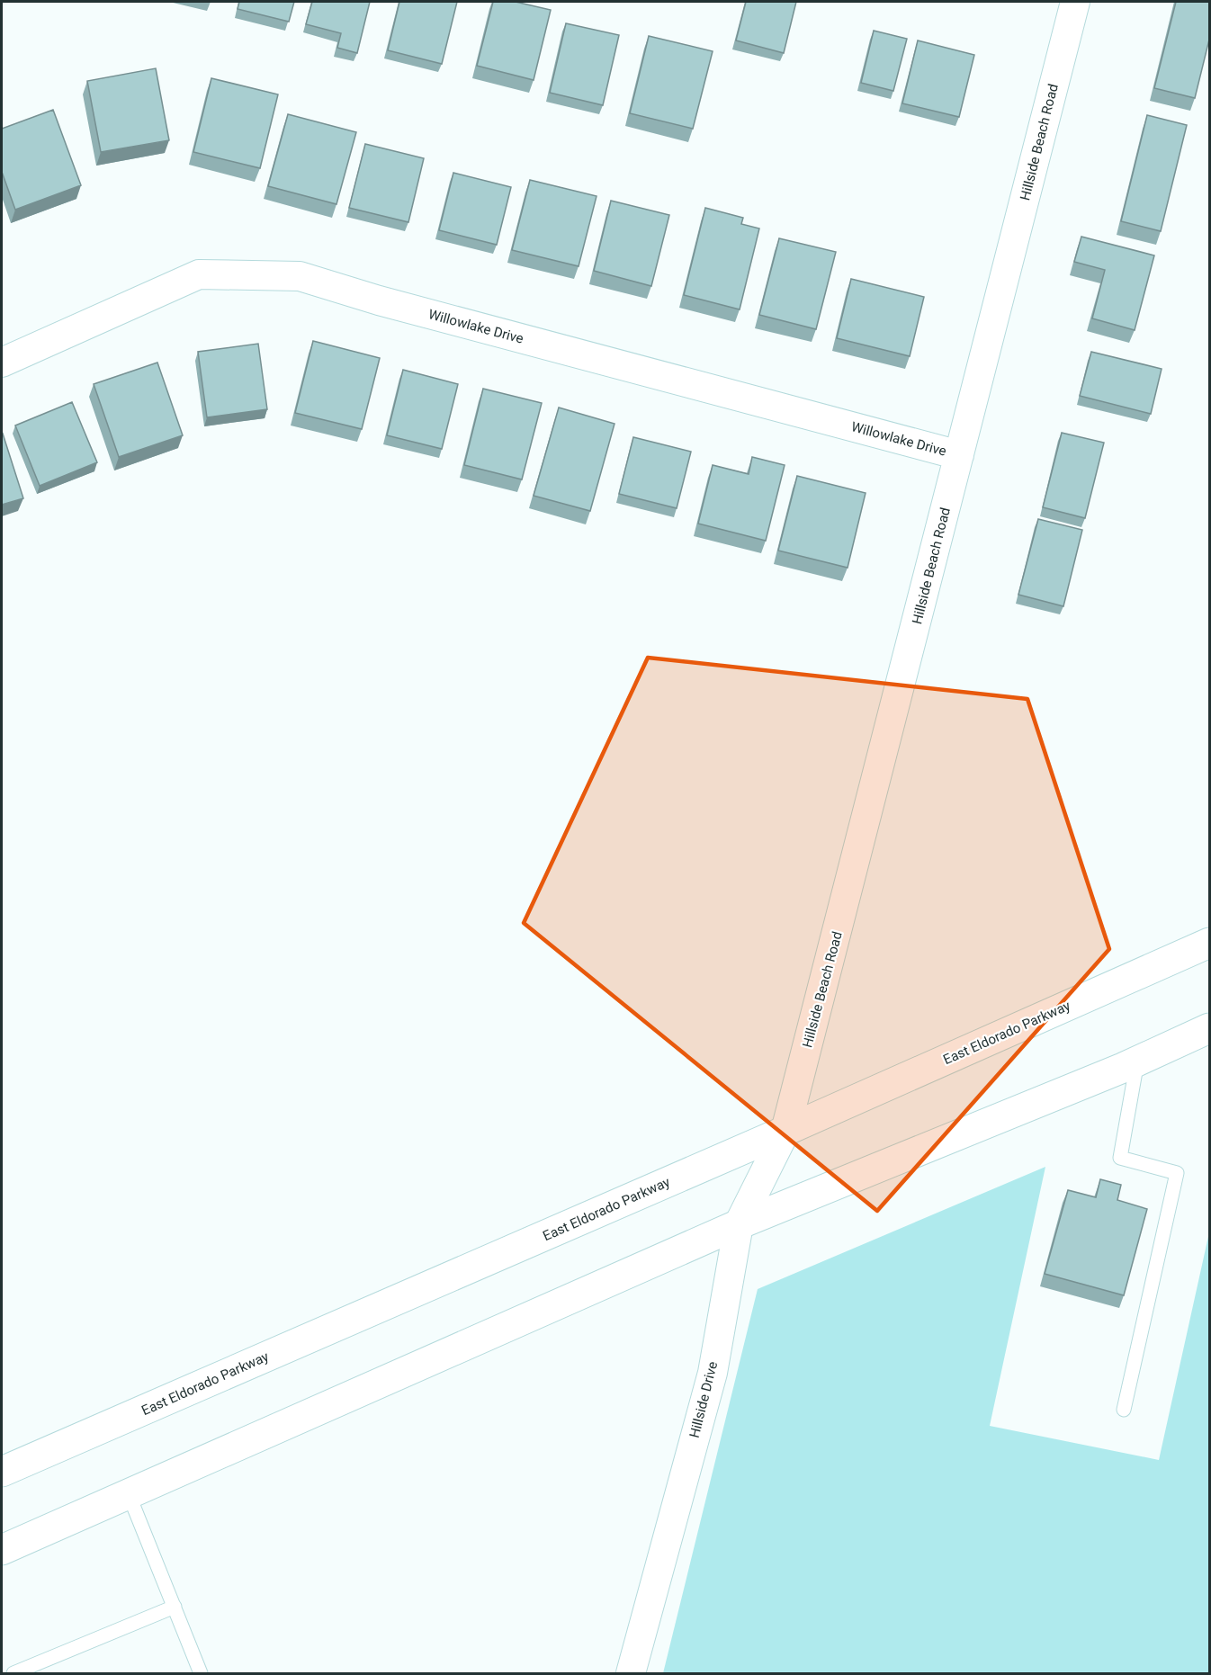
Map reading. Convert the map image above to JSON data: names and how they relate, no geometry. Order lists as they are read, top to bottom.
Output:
{
  "streets": {
    "main road": ["East Eldorado Parkway"],
    "street": ["Hillside Beach Road", "Willowlake Drive", "Hillside Drive"]
  },
  "crossings": [
    ["Hillside Beach Road", "Willowlake Drive"],
    ["Hillside Beach Road", "East Eldorado Parkway"],
    ["Hillside Beach Road", "Hillside Drive"],
    ["East Eldorado Parkway", "Hillside Drive"]
  ]
}
